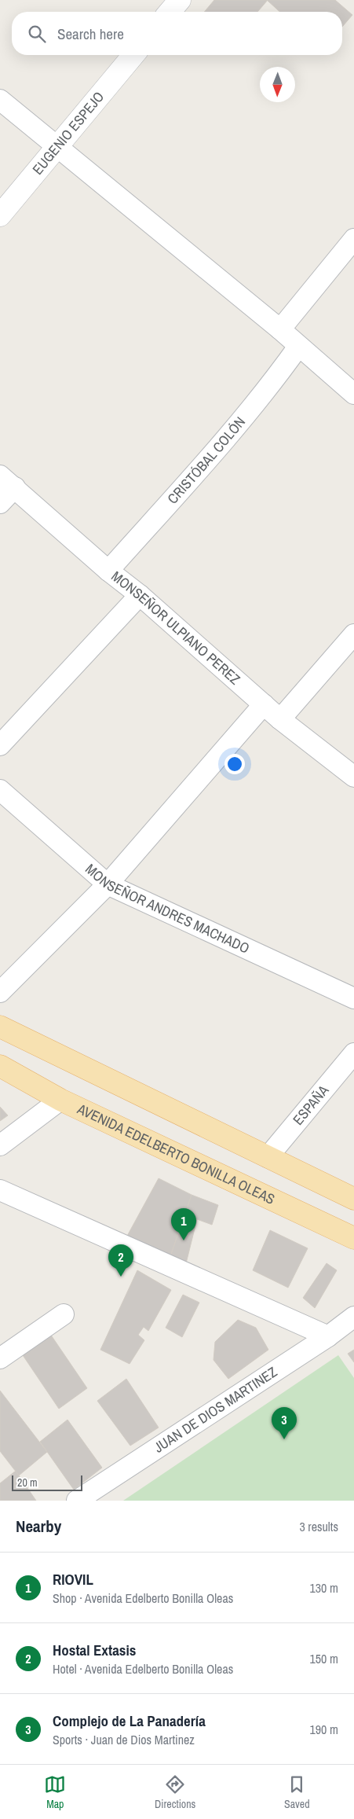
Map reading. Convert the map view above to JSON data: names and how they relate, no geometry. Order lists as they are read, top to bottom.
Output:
{
  "streets": {
    "main road": ["AVENIDA EDELBERTO BONILLA OLEAS"],
    "street": [
      "EUGENIO ESPEJO",
      "CRISTÓBAL COLÓN",
      "MONSEÑOR ULPIANO PEREZ",
      "MONSEÑOR ANDRES MACHADO",
      "ESPAÑA",
      "JUAN DE DIOS MARTINEZ"
    ]
  },
  "crossings": [
    ["CRISTÓBAL COLÓN", "MONSEÑOR ULPIANO PEREZ"]
  ],
  "scale_bar": "20 m",
  "north": "bottom",
  "page": {
    "search": "Search here",
    "pins": ["1", "2", "3"],
    "scale": "20 m",
    "heading": ["Nearby", "3 results"],
    "list": [
      {
        "mark": "1",
        "name": "RIOVIL",
        "note": "Shop · Avenida Edelberto Bonilla Oleas",
        "value": "130 m"
      },
      {
        "mark": "2",
        "name": "Hostal Extasis",
        "note": "Hotel · Avenida Edelberto Bonilla Oleas",
        "value": "150 m"
      },
      {
        "mark": "3",
        "name": "Complejo de La Panadería",
        "note": "Sports · Juan de Dios Martinez",
        "value": "190 m"
      }
    ],
    "nav": ["Map", "Directions", "Saved"]
  }
}
